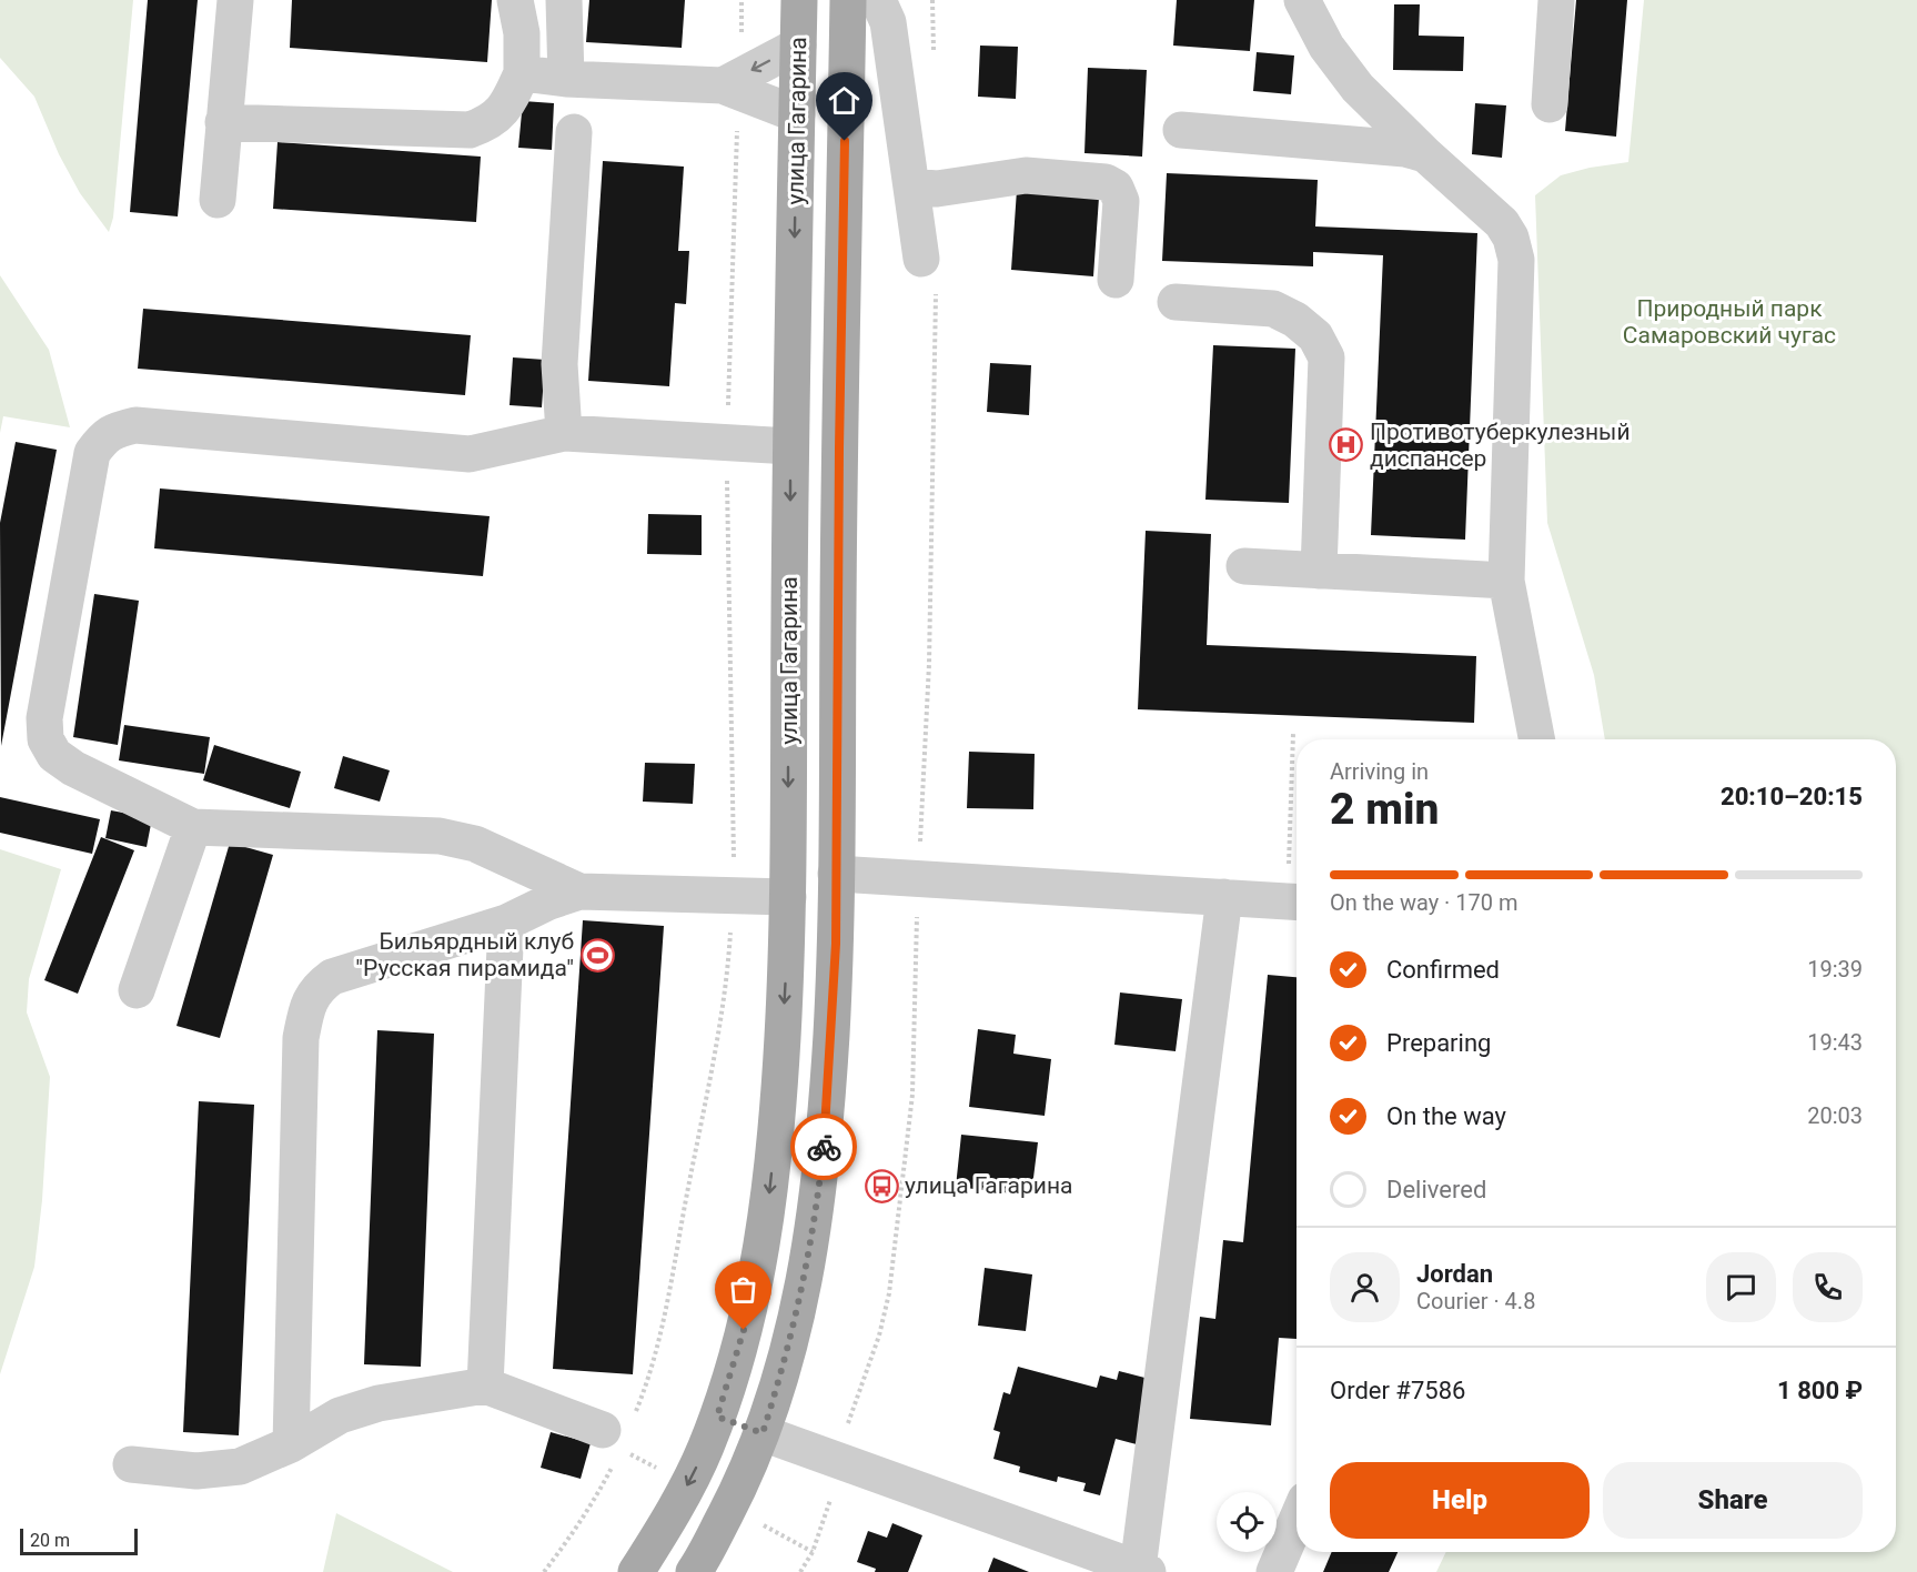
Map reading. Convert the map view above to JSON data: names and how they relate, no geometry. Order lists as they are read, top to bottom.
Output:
{
  "streets": {
    "main road": ["улица Гагарина"]
  },
  "parks": ["Природный парк Самаровский чугас"],
  "places": {
    "hospital": ["Противотуберкулезный диспансер"],
    "sports": ["Бильярдный клуб \"Русская пирамида\""],
    "bus stop": ["улица Гагарина"]
  },
  "scale_bar": "20 m",
  "page": {
    "heading": ["2 min", "Arriving in", "20:10–20:15"],
    "panel": [
      "Jordan",
      "Courier · 4.8",
      "Order #7586",
      "1 800 ₽"
    ],
    "bar": "On the way · 170 m",
    "list": [
      ["Confirmed", "19:39"],
      ["Preparing", "19:43"],
      ["On the way", "20:03"],
      "Delivered"
    ],
    "buttons": ["Help", "Share"],
    "scale": "20 m"
  }
}
